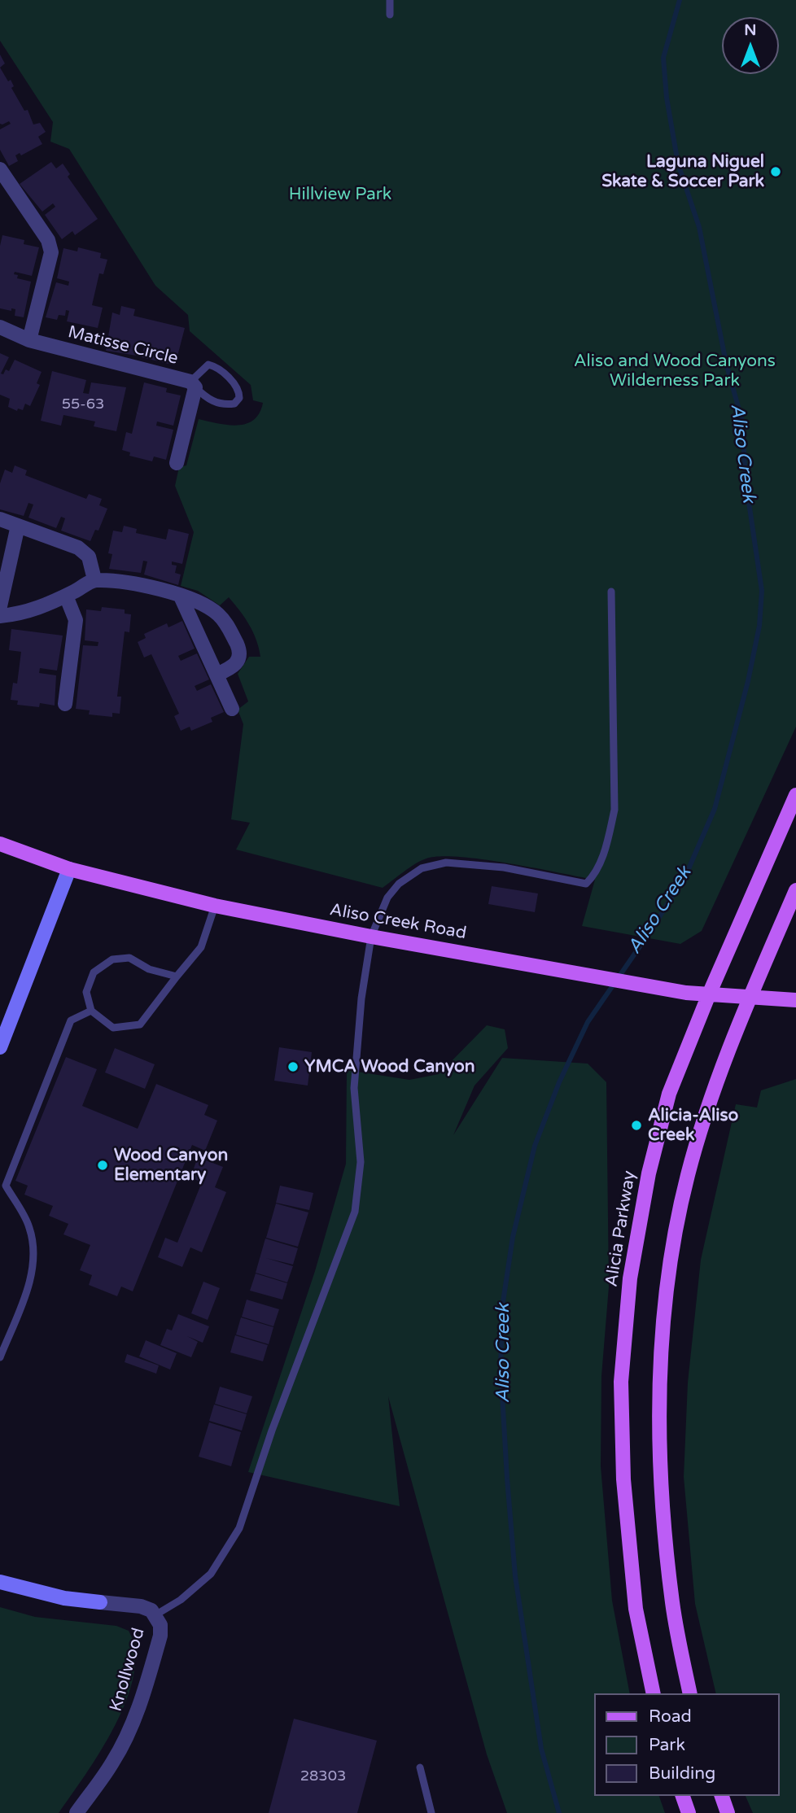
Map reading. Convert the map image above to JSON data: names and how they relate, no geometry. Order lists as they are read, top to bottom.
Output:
{
  "streets": {
    "main road": ["Aliso Creek Road", "Alicia Parkway", "Knollwood"],
    "street": ["Matisse Circle"]
  },
  "crossings": [
    ["Aliso Creek Road", "Alicia Parkway"]
  ],
  "water": ["Aliso Creek"],
  "parks": ["Hillview Park", "Aliso and Wood Canyons Wilderness Park"],
  "places": [
    "Laguna Niguel Skate & Soccer Park",
    "YMCA Wood Canyon",
    "Alicia-Aliso Creek",
    "Wood Canyon Elementary"
  ],
  "house_numbers": ["55-63", "28303"],
  "legend": ["Road", "Park", "Building"],
  "north": "top"
}
